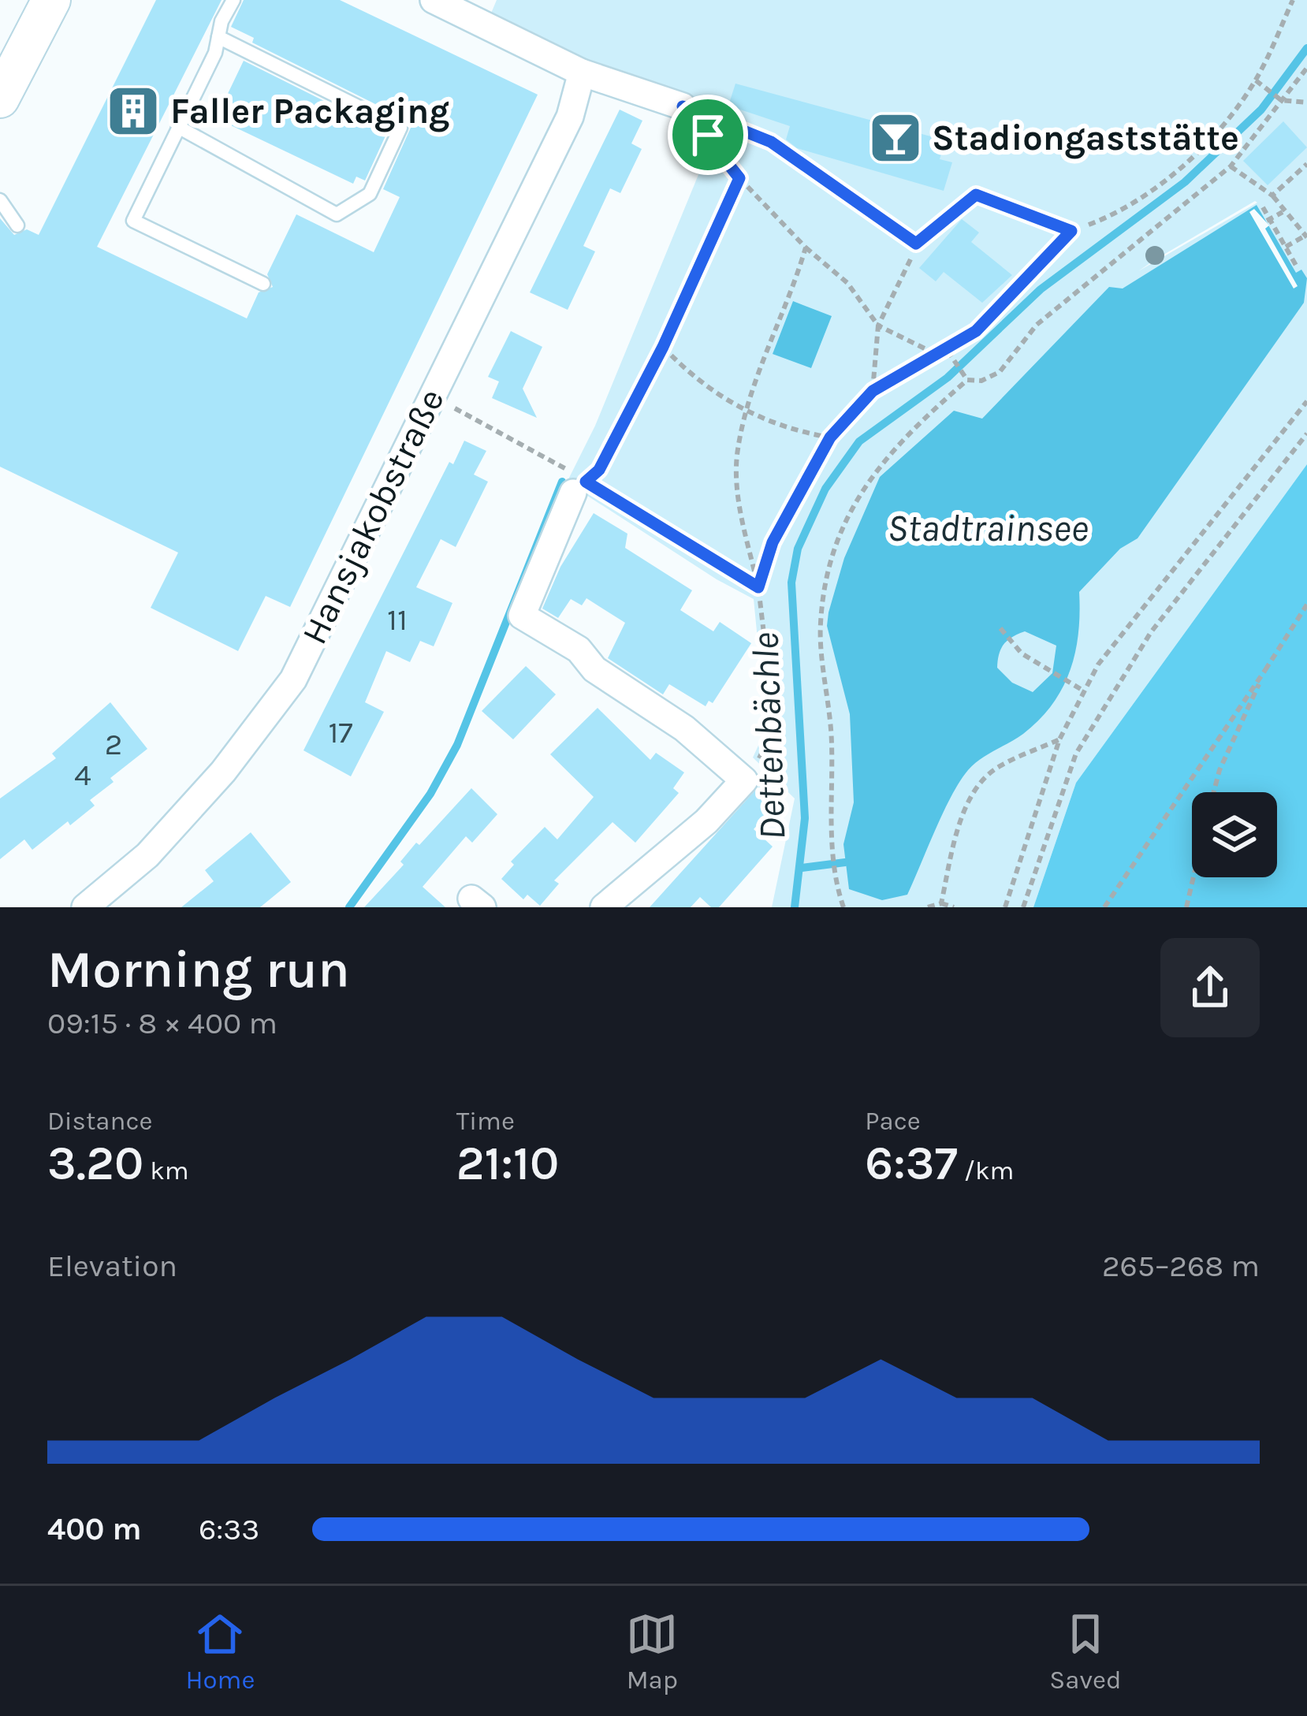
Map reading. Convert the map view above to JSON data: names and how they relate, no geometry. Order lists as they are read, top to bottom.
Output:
{
  "streets": {
    "street": ["Hansjakobstraße"]
  },
  "water": ["Stadtrainsee", "Dettenbächle"],
  "places": {
    "building": ["Faller Packaging"],
    "bar": ["Stadiongaststätte"]
  },
  "house_numbers": [
    "11",
    "17",
    "2",
    "4"
  ],
  "page": {
    "heading": ["Morning run", "09:15 · 8 × 400 m"],
    "stats": [
      ["Distance", "3.20 km"],
      ["Time", "21:10"],
      ["Pace", "6:37 /km"]
    ],
    "chart": ["Elevation", "265–268 m"],
    "list": [
      {
        "name": "400 m",
        "note": "6:33"
      }
    ],
    "tabs": ["Home", "Map", "Saved"]
  }
}
